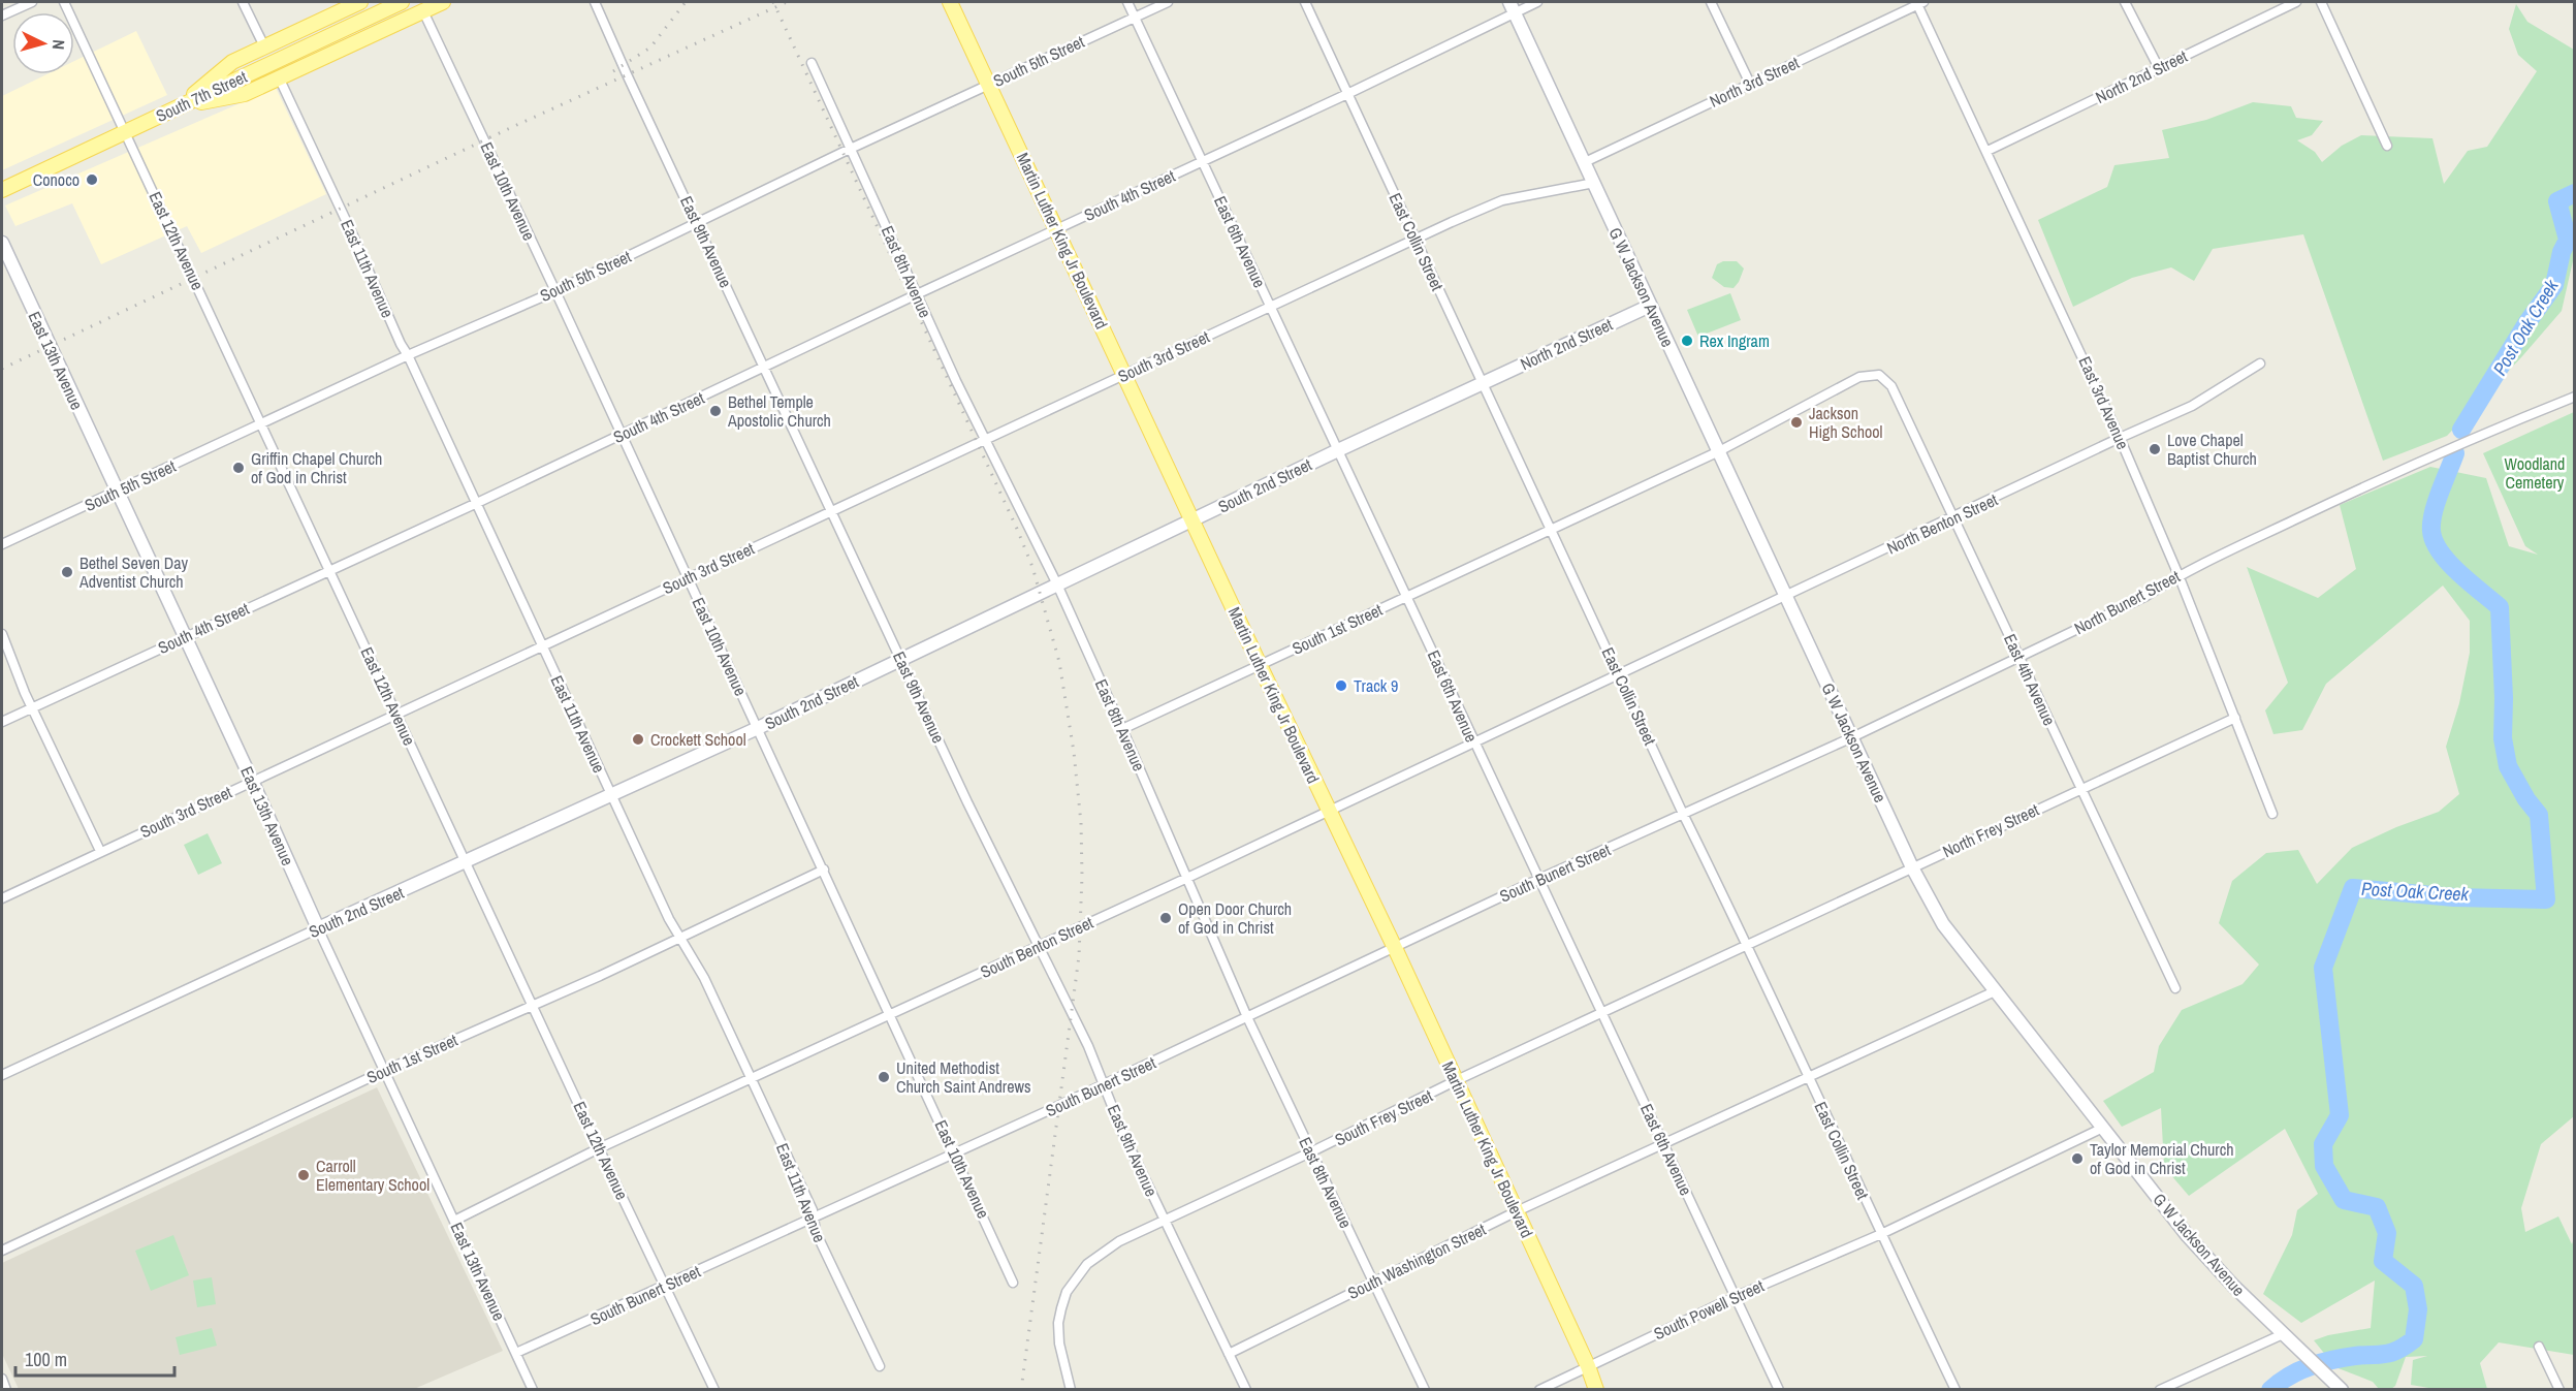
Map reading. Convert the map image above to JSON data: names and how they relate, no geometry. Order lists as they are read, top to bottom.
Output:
{
  "streets": {
    "main road": ["South 7th Street", "Martin Luther King Jr Boulevard"],
    "street": [
      "South 5th Street",
      "North 2nd Street",
      "North 3rd Street",
      "East 10th Avenue",
      "South 4th Street",
      "East 12th Avenue",
      "East 9th Avenue",
      "East 6th Avenue",
      "East Collin Street",
      "East 11th Avenue",
      "East 8th Avenue",
      "G W Jackson Avenue",
      "South 3rd Street",
      "East 13th Avenue",
      "East 3rd Avenue",
      "South 2nd Street",
      "North Benton Street",
      "North Bunert Street",
      "South 1st Street",
      "East 4th Avenue",
      "North Frey Street",
      "South Bunert Street",
      "South Benton Street",
      "South Frey Street",
      "South Washington Street",
      "South Powell Street"
    ]
  },
  "crossings": [
    ["South 5th Street", "East 10th Avenue"],
    ["South 5th Street", "East 12th Avenue"],
    ["South 5th Street", "Martin Luther King Jr Boulevard"],
    ["South 5th Street", "East 9th Avenue"],
    ["South 5th Street", "East 6th Avenue"],
    ["South 5th Street", "East 11th Avenue"],
    ["South 5th Street", "East 8th Avenue"],
    ["South 5th Street", "East 13th Avenue"],
    ["North 2nd Street", "East Collin Street"],
    ["North 2nd Street", "G W Jackson Avenue"],
    ["North 2nd Street", "East 3rd Avenue"],
    ["North 2nd Street", "South 2nd Street"],
    ["North 3rd Street", "G W Jackson Avenue"],
    ["North 3rd Street", "East 3rd Avenue"],
    ["South 7th Street", "East 12th Avenue"],
    ["East 10th Avenue", "South 4th Street"],
    ["East 10th Avenue", "South 3rd Street"],
    ["East 10th Avenue", "South 2nd Street"],
    ["East 10th Avenue", "South 1st Street"],
    ["East 10th Avenue", "South Bunert Street"],
    ["East 10th Avenue", "South Benton Street"],
    ["South 4th Street", "East 12th Avenue"],
    ["South 4th Street", "Martin Luther King Jr Boulevard"],
    ["South 4th Street", "East 9th Avenue"],
    ["South 4th Street", "East 6th Avenue"],
    ["South 4th Street", "East Collin Street"],
    ["South 4th Street", "East 11th Avenue"],
    ["South 4th Street", "East 8th Avenue"],
    ["South 4th Street", "G W Jackson Avenue"],
    ["South 4th Street", "East 13th Avenue"],
    ["East 12th Avenue", "South 3rd Street"],
    ["East 12th Avenue", "South 2nd Street"],
    ["East 12th Avenue", "South 1st Street"],
    ["East 12th Avenue", "South Bunert Street"],
    ["East 12th Avenue", "South Benton Street"],
    ["Martin Luther King Jr Boulevard", "South 3rd Street"],
    ["Martin Luther King Jr Boulevard", "South 2nd Street"],
    ["Martin Luther King Jr Boulevard", "South 1st Street"],
    ["Martin Luther King Jr Boulevard", "South Bunert Street"],
    ["Martin Luther King Jr Boulevard", "South Benton Street"],
    ["Martin Luther King Jr Boulevard", "South Frey Street"],
    ["Martin Luther King Jr Boulevard", "South Washington Street"],
    ["Martin Luther King Jr Boulevard", "South Powell Street"],
    ["East 9th Avenue", "South 3rd Street"],
    ["East 9th Avenue", "South 2nd Street"],
    ["East 9th Avenue", "South Bunert Street"],
    ["East 9th Avenue", "South Benton Street"],
    ["East 9th Avenue", "South Frey Street"],
    ["East 9th Avenue", "South Washington Street"],
    ["East 6th Avenue", "South 3rd Street"],
    ["East 6th Avenue", "South 2nd Street"],
    ["East 6th Avenue", "South 1st Street"],
    ["East 6th Avenue", "South Bunert Street"],
    ["East 6th Avenue", "South Benton Street"],
    ["East 6th Avenue", "South Frey Street"],
    ["East 6th Avenue", "South Washington Street"],
    ["East 6th Avenue", "South Powell Street"],
    ["East Collin Street", "South 3rd Street"],
    ["East Collin Street", "South 2nd Street"],
    ["East Collin Street", "North Benton Street"],
    ["East Collin Street", "North Bunert Street"],
    ["East Collin Street", "South 1st Street"],
    ["East Collin Street", "North Frey Street"],
    ["East Collin Street", "South Bunert Street"],
    ["East Collin Street", "South Benton Street"],
    ["East Collin Street", "South Frey Street"],
    ["East Collin Street", "South Washington Street"],
    ["East Collin Street", "South Powell Street"],
    ["East 11th Avenue", "South 3rd Street"],
    ["East 11th Avenue", "South 2nd Street"],
    ["East 11th Avenue", "South 1st Street"],
    ["East 11th Avenue", "South Bunert Street"],
    ["East 11th Avenue", "South Benton Street"],
    ["East 8th Avenue", "South 3rd Street"],
    ["East 8th Avenue", "South 2nd Street"],
    ["East 8th Avenue", "South 1st Street"],
    ["East 8th Avenue", "South Bunert Street"],
    ["East 8th Avenue", "South Benton Street"],
    ["East 8th Avenue", "South Frey Street"],
    ["East 8th Avenue", "South Washington Street"],
    ["G W Jackson Avenue", "North Benton Street"],
    ["G W Jackson Avenue", "North Bunert Street"],
    ["G W Jackson Avenue", "South 1st Street"],
    ["G W Jackson Avenue", "North Frey Street"],
    ["G W Jackson Avenue", "South Washington Street"],
    ["G W Jackson Avenue", "South Powell Street"],
    ["South 3rd Street", "East 13th Avenue"],
    ["East 13th Avenue", "South 2nd Street"],
    ["East 13th Avenue", "South 1st Street"],
    ["East 13th Avenue", "South Bunert Street"],
    ["East 13th Avenue", "South Benton Street"],
    ["East 3rd Avenue", "North Benton Street"],
    ["East 3rd Avenue", "North Bunert Street"],
    ["East 3rd Avenue", "North Frey Street"],
    ["North Benton Street", "East 4th Avenue"],
    ["North Benton Street", "South Benton Street"],
    ["North Bunert Street", "East 4th Avenue"],
    ["North Bunert Street", "South Bunert Street"],
    ["South 1st Street", "East 4th Avenue"],
    ["East 4th Avenue", "North Frey Street"],
    ["North Frey Street", "South Frey Street"]
  ],
  "water": ["Post Oak Creek"],
  "parks": ["Woodland Cemetery"],
  "places": [
    "Conoco",
    "Rex Ingram",
    "Bethel Temple Apostolic Church",
    "Jackson High School",
    "Love Chapel Baptist Church",
    "Griffin Chapel Church of God in Christ",
    "Bethel Seven Day Adventist Church",
    "Track 9",
    "Crockett School",
    "Open Door Church of God in Christ",
    "United Methodist Church Saint Andrews",
    "Taylor Memorial Church of God in Christ",
    "Carroll Elementary School"
  ],
  "scale_bar": "100 m",
  "north": "right"
}
